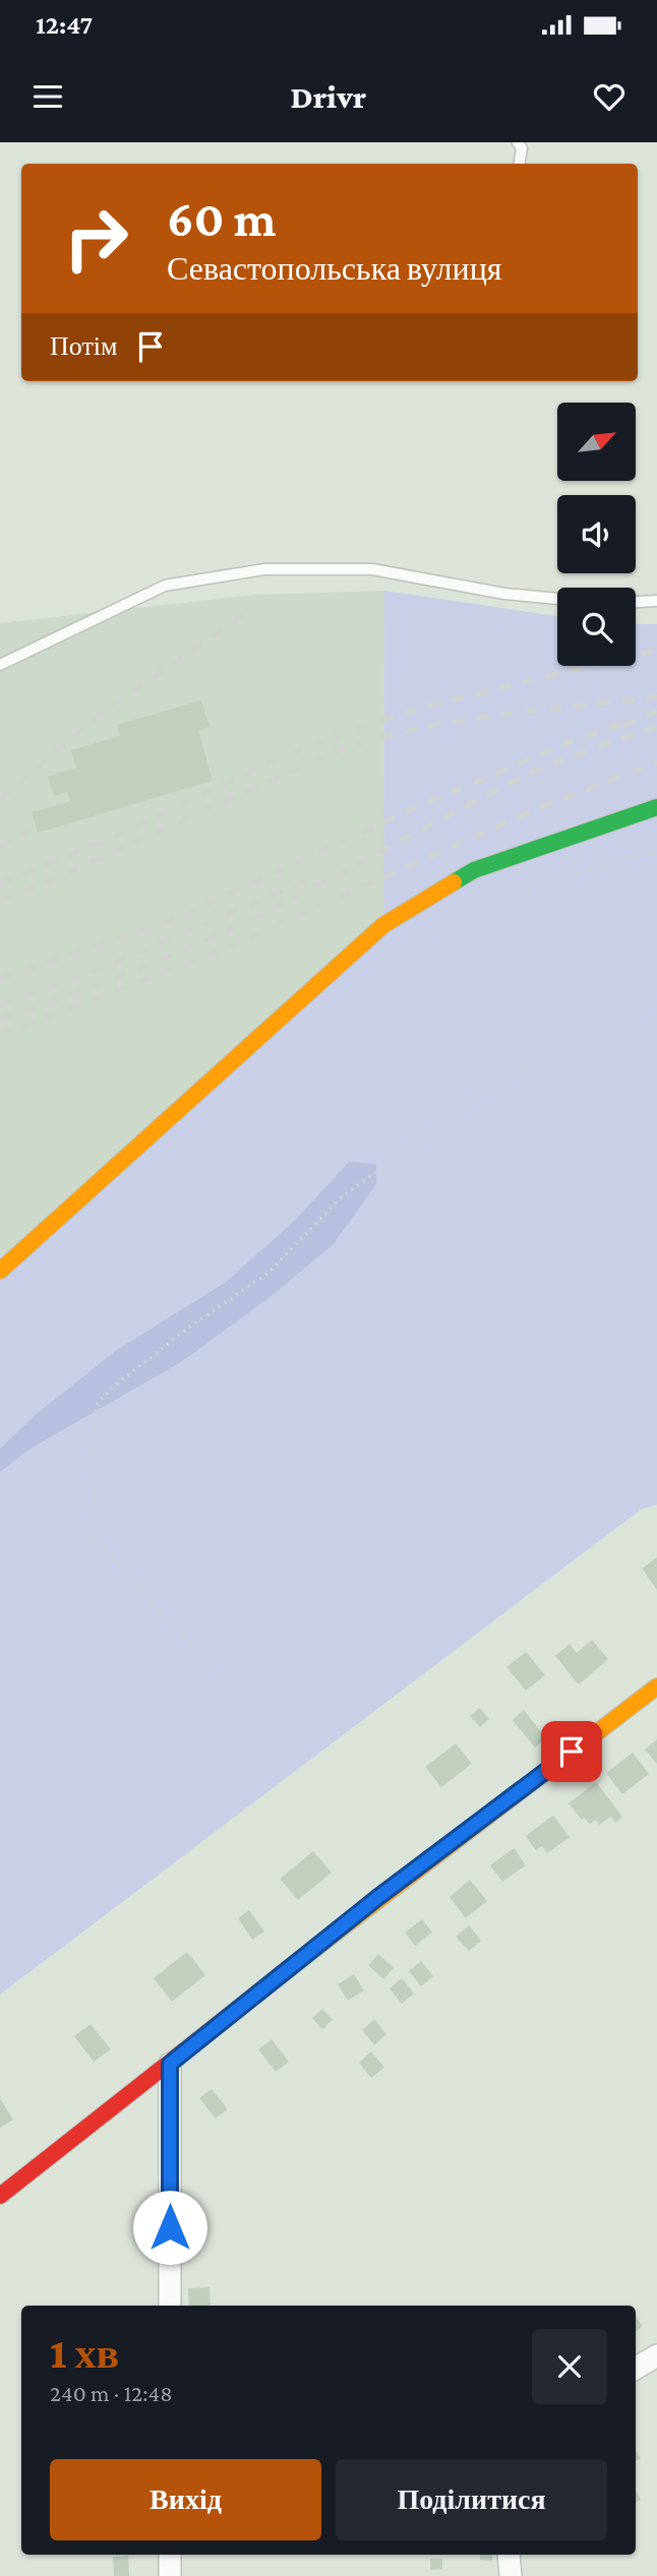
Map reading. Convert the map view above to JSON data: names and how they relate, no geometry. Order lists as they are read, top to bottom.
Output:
{
  "north": "top right",
  "page": {
    "status": "12:47",
    "header": "Drivr",
    "turn": ["60 m", "Севастопольська вулиця"],
    "then": "Потім",
    "heading": ["1 хв", "240 m · 12:48"],
    "buttons": ["Вихід", "Поділитися"]
  }
}
